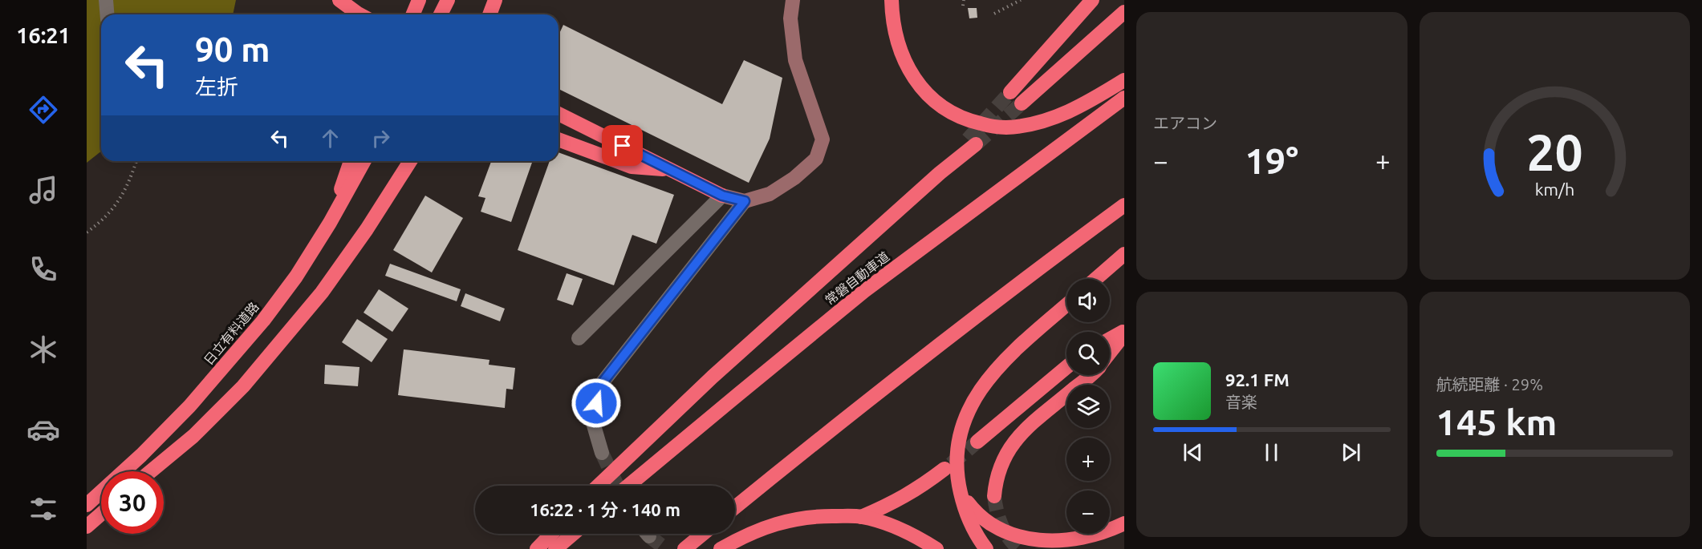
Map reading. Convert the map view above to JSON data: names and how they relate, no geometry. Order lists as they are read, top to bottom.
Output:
{
  "streets": {
    "highway": ["常磐自動車道", "日立有料道路"]
  },
  "page": {
    "tabs": "16:21",
    "tile": [
      "エアコン",
      ["航続距離 · 29%", "145 km"]
    ],
    "turn": ["90 m", "左折"],
    "heat": ["−", "19°", "+"],
    "map_buttons": ["+", "−"],
    "song": ["92.1 FM", "音楽"],
    "limit": "30",
    "trip": "16:22 · 1 分 · 140 m",
    "gauge": ["20", "km/h"]
  }
}
